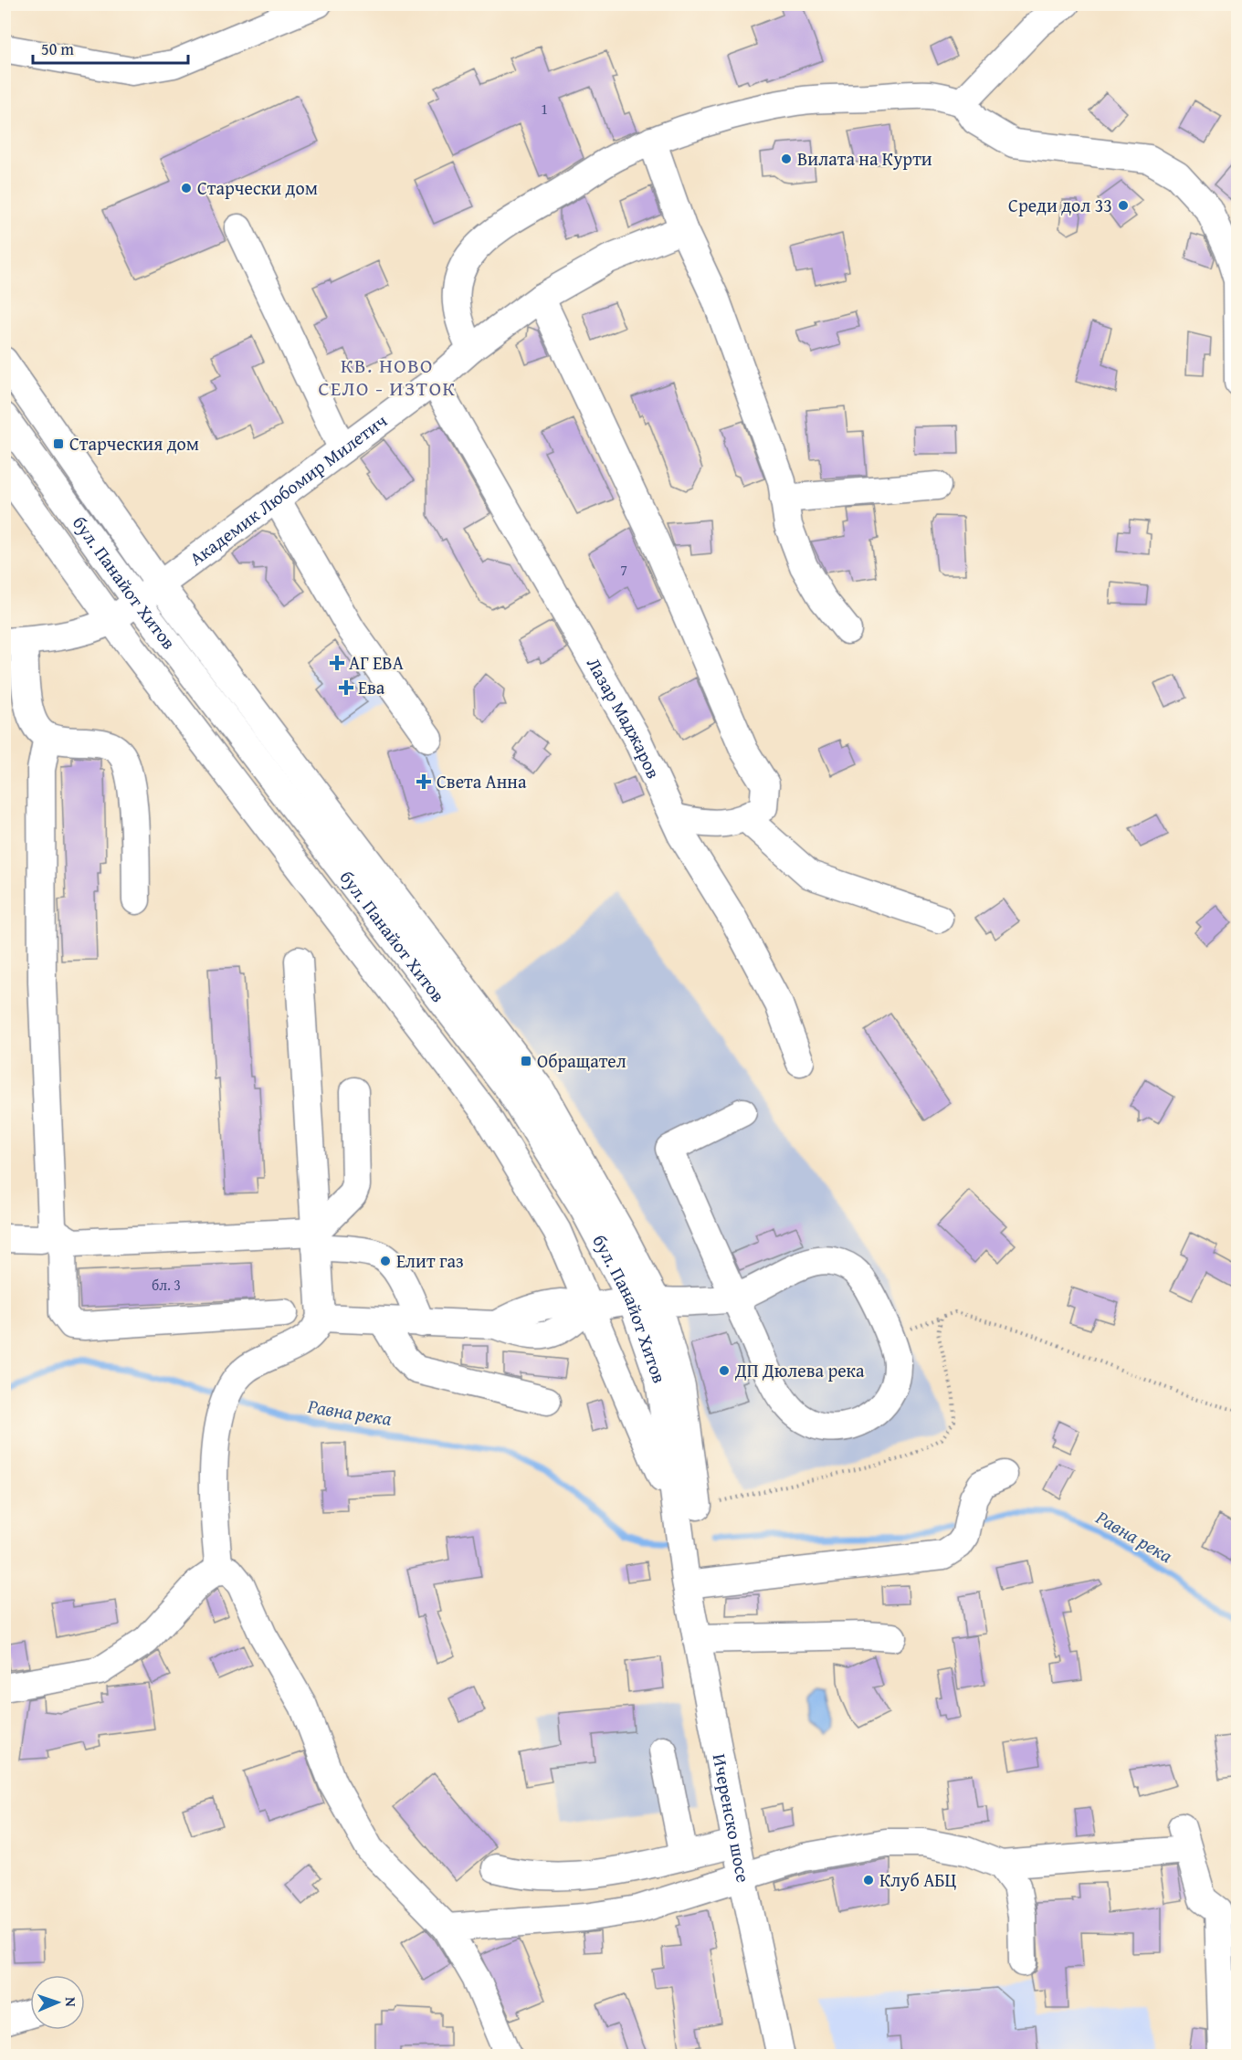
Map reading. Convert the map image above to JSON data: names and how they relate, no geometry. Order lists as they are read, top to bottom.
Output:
{
  "streets": {
    "street": [
      "Академик Любомир Милетич",
      "бул. Панайот Хитов",
      "Лазар Маджаров",
      "Ичеренско шосе"
    ]
  },
  "crossings": [
    ["Академик Любомир Милетич", "бул. Панайот Хитов"],
    ["Академик Любомир Милетич", "Лазар Маджаров"],
    ["бул. Панайот Хитов", "Ичеренско шосе"]
  ],
  "districts": ["КВ. НОВО СЕЛО - ИЗТОК"],
  "water": ["Равна река"],
  "places": {
    "other": [
      "Вилата на Курти",
      "Старчески дом",
      "Среди дол 33",
      "Елит газ",
      "ДП Дюлева река",
      "Клуб АБЦ"
    ],
    "transit": ["Старческия дом", "Обращател"],
    "health": ["АГ ЕВА", "Ева", "Света Анна"]
  },
  "house_numbers": ["1", "7", "бл. 3"],
  "scale_bar": "50 m",
  "north": "right"
}
